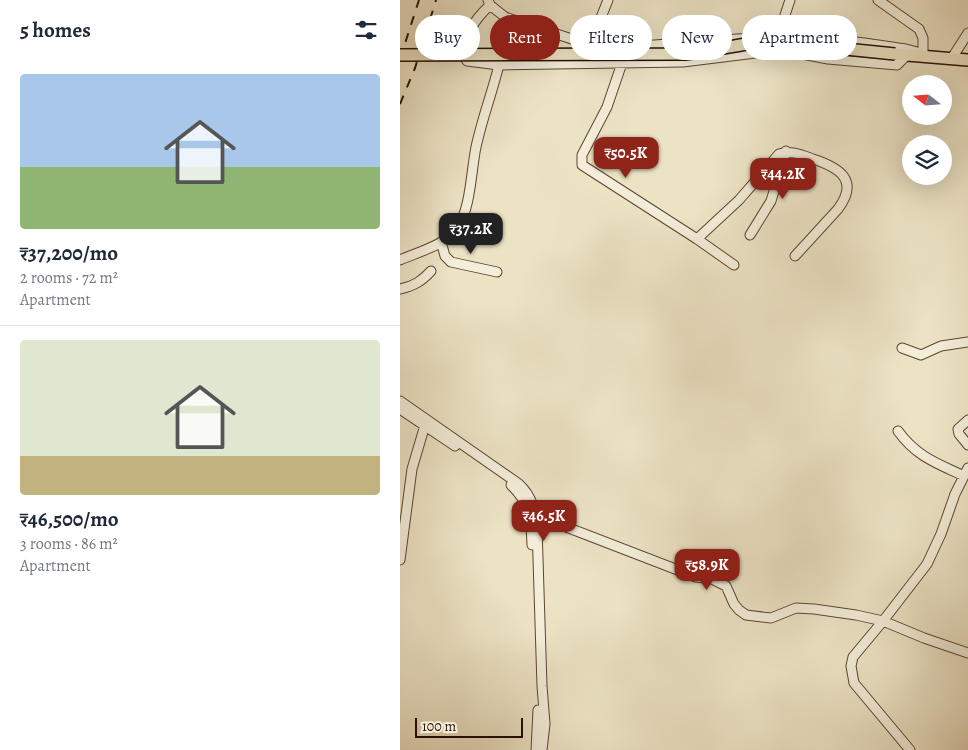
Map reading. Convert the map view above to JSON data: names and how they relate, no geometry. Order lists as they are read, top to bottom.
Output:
{
  "scale_bar": "100 m",
  "north": "left",
  "page": {
    "heading": "5 homes",
    "chip": [
      "Buy",
      "Rent",
      "Filters",
      "New",
      "Apartment"
    ],
    "list": [
      {
        "name": "₹37,200/mo",
        "note": "2 rooms · 72 m² · Apartment"
      },
      {
        "name": "₹46,500/mo",
        "note": "3 rooms · 86 m² · Apartment"
      }
    ],
    "price": [
      "₹50.5K",
      "₹44.2K",
      "₹37.2K",
      "₹46.5K",
      "₹58.9K"
    ],
    "scale": "100 m"
  }
}
